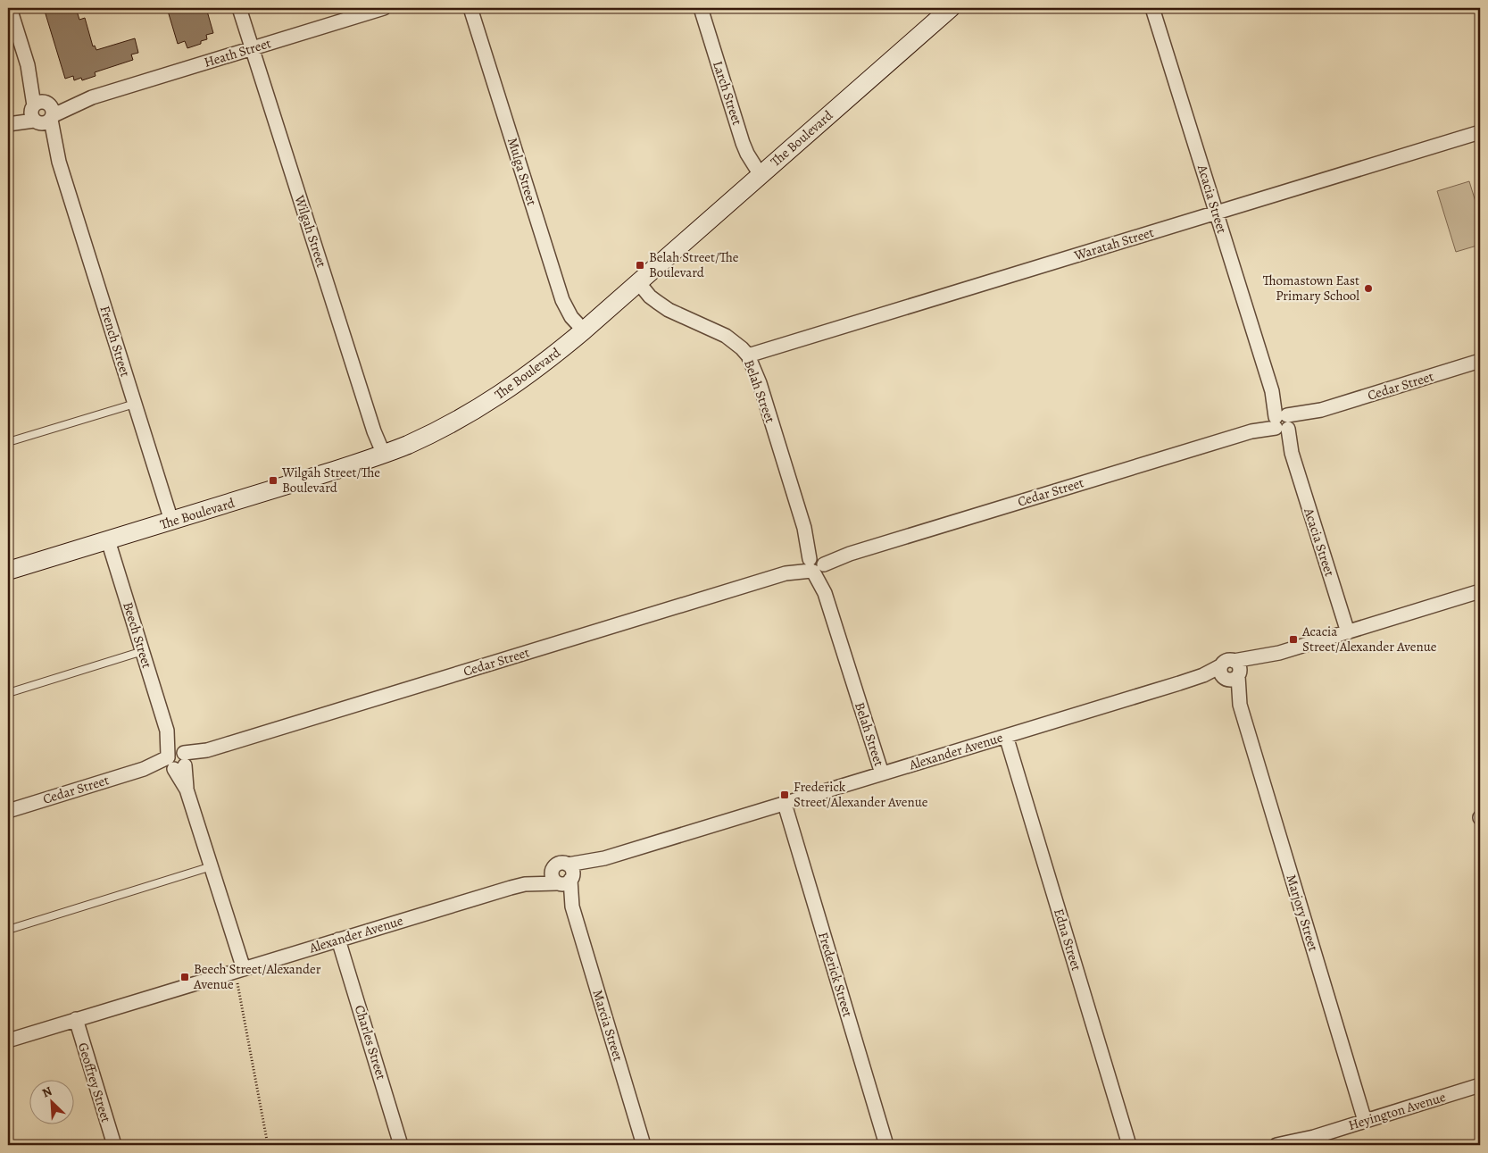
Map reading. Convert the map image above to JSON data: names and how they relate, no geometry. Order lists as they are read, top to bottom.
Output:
{
  "streets": {
    "street": [
      "Heath Street",
      "Larch Street",
      "The Boulevard",
      "Mulga Street",
      "Acacia Street",
      "Wilgah Street",
      "Waratah Street",
      "French Street",
      "Cedar Street",
      "Belah Street",
      "Beech Street",
      "Alexander Avenue",
      "Marjory Street",
      "Edna Street",
      "Frederick Street",
      "Marcia Street",
      "Charles Street",
      "Geoffrey Street",
      "Heyington Avenue"
    ]
  },
  "crossings": [
    ["Heath Street", "Wilgah Street"],
    ["Heath Street", "French Street"],
    ["Larch Street", "The Boulevard"],
    ["The Boulevard", "Mulga Street"],
    ["The Boulevard", "Wilgah Street"],
    ["The Boulevard", "French Street"],
    ["The Boulevard", "Belah Street"],
    ["The Boulevard", "Beech Street"],
    ["Acacia Street", "Waratah Street"],
    ["Acacia Street", "Cedar Street"],
    ["Acacia Street", "Alexander Avenue"],
    ["Waratah Street", "Belah Street"],
    ["Cedar Street", "Belah Street"],
    ["Cedar Street", "Beech Street"],
    ["Belah Street", "Alexander Avenue"],
    ["Beech Street", "Alexander Avenue"],
    ["Alexander Avenue", "Marjory Street"],
    ["Alexander Avenue", "Edna Street"],
    ["Alexander Avenue", "Frederick Street"],
    ["Alexander Avenue", "Marcia Street"],
    ["Alexander Avenue", "Charles Street"],
    ["Alexander Avenue", "Geoffrey Street"],
    ["Marjory Street", "Heyington Avenue"]
  ],
  "places": {
    "transit": [
      "Belah Street/The Boulevard",
      "Wilgah Street/The Boulevard",
      "Acacia Street/Alexander Avenue",
      "Frederick Street/Alexander Avenue",
      "Beech Street/Alexander Avenue"
    ],
    "other": ["Thomastown East Primary School"]
  },
  "north": "top left"
}
